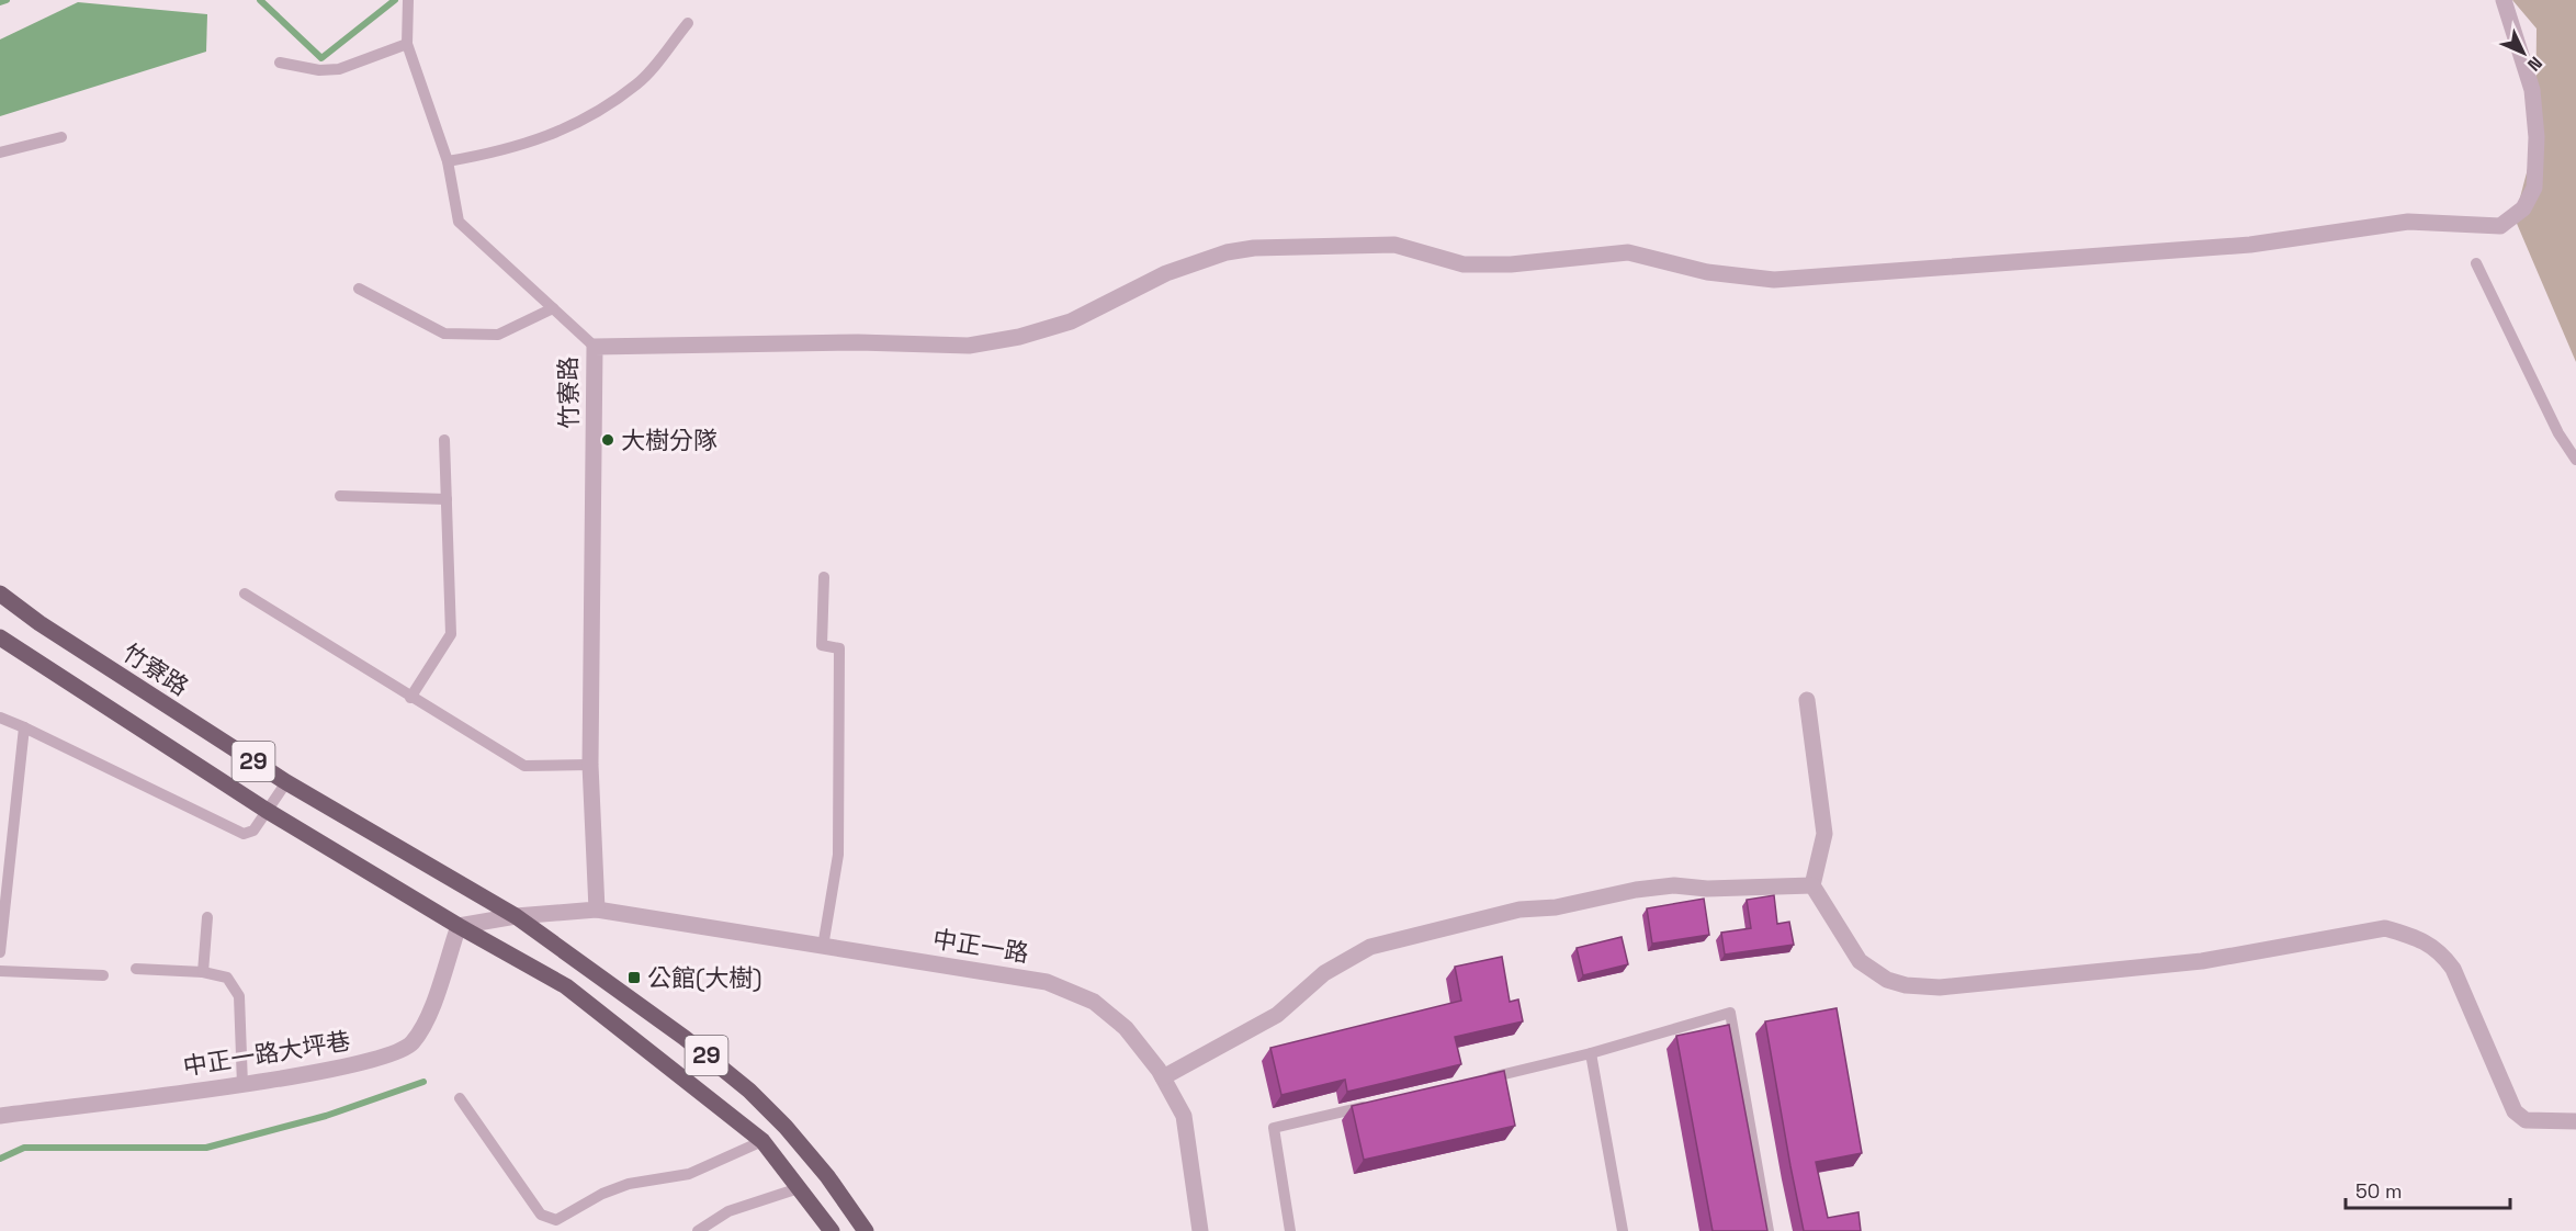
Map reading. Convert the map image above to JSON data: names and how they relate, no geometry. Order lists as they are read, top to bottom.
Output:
{
  "streets": {
    "main road": ["竹寮路", "29"],
    "street": ["中正一路", "中正一路大坪巷"]
  },
  "crossings": [
    ["竹寮路", "29"],
    ["竹寮路", "中正一路"],
    ["29", "中正一路大坪巷"]
  ],
  "places": {
    "other": ["大樹分隊"],
    "transit": ["公館(大樹)"]
  },
  "scale_bar": "50 m",
  "north": "bottom right"
}
